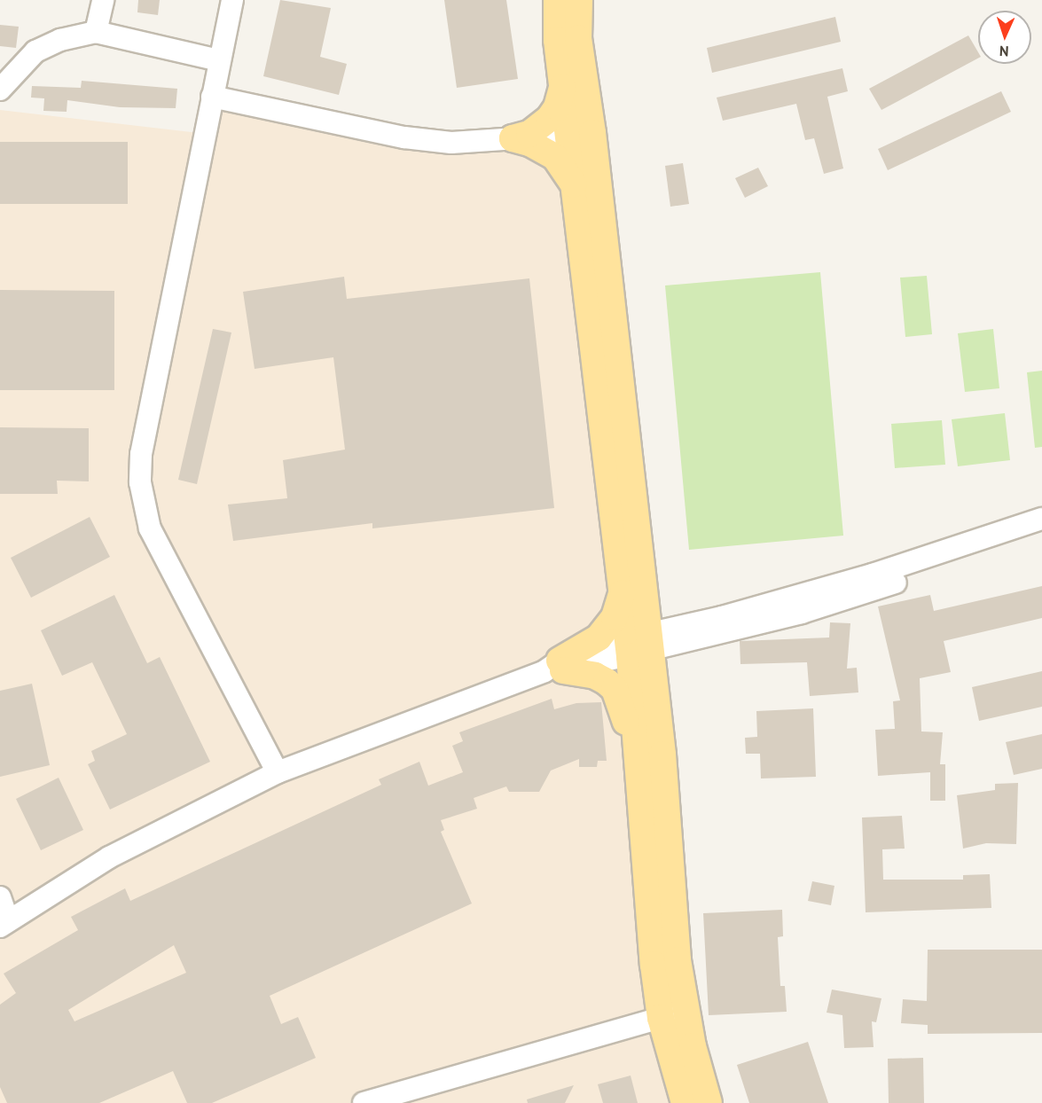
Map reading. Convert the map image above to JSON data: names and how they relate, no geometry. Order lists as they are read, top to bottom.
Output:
{
  "north": "bottom"
}
